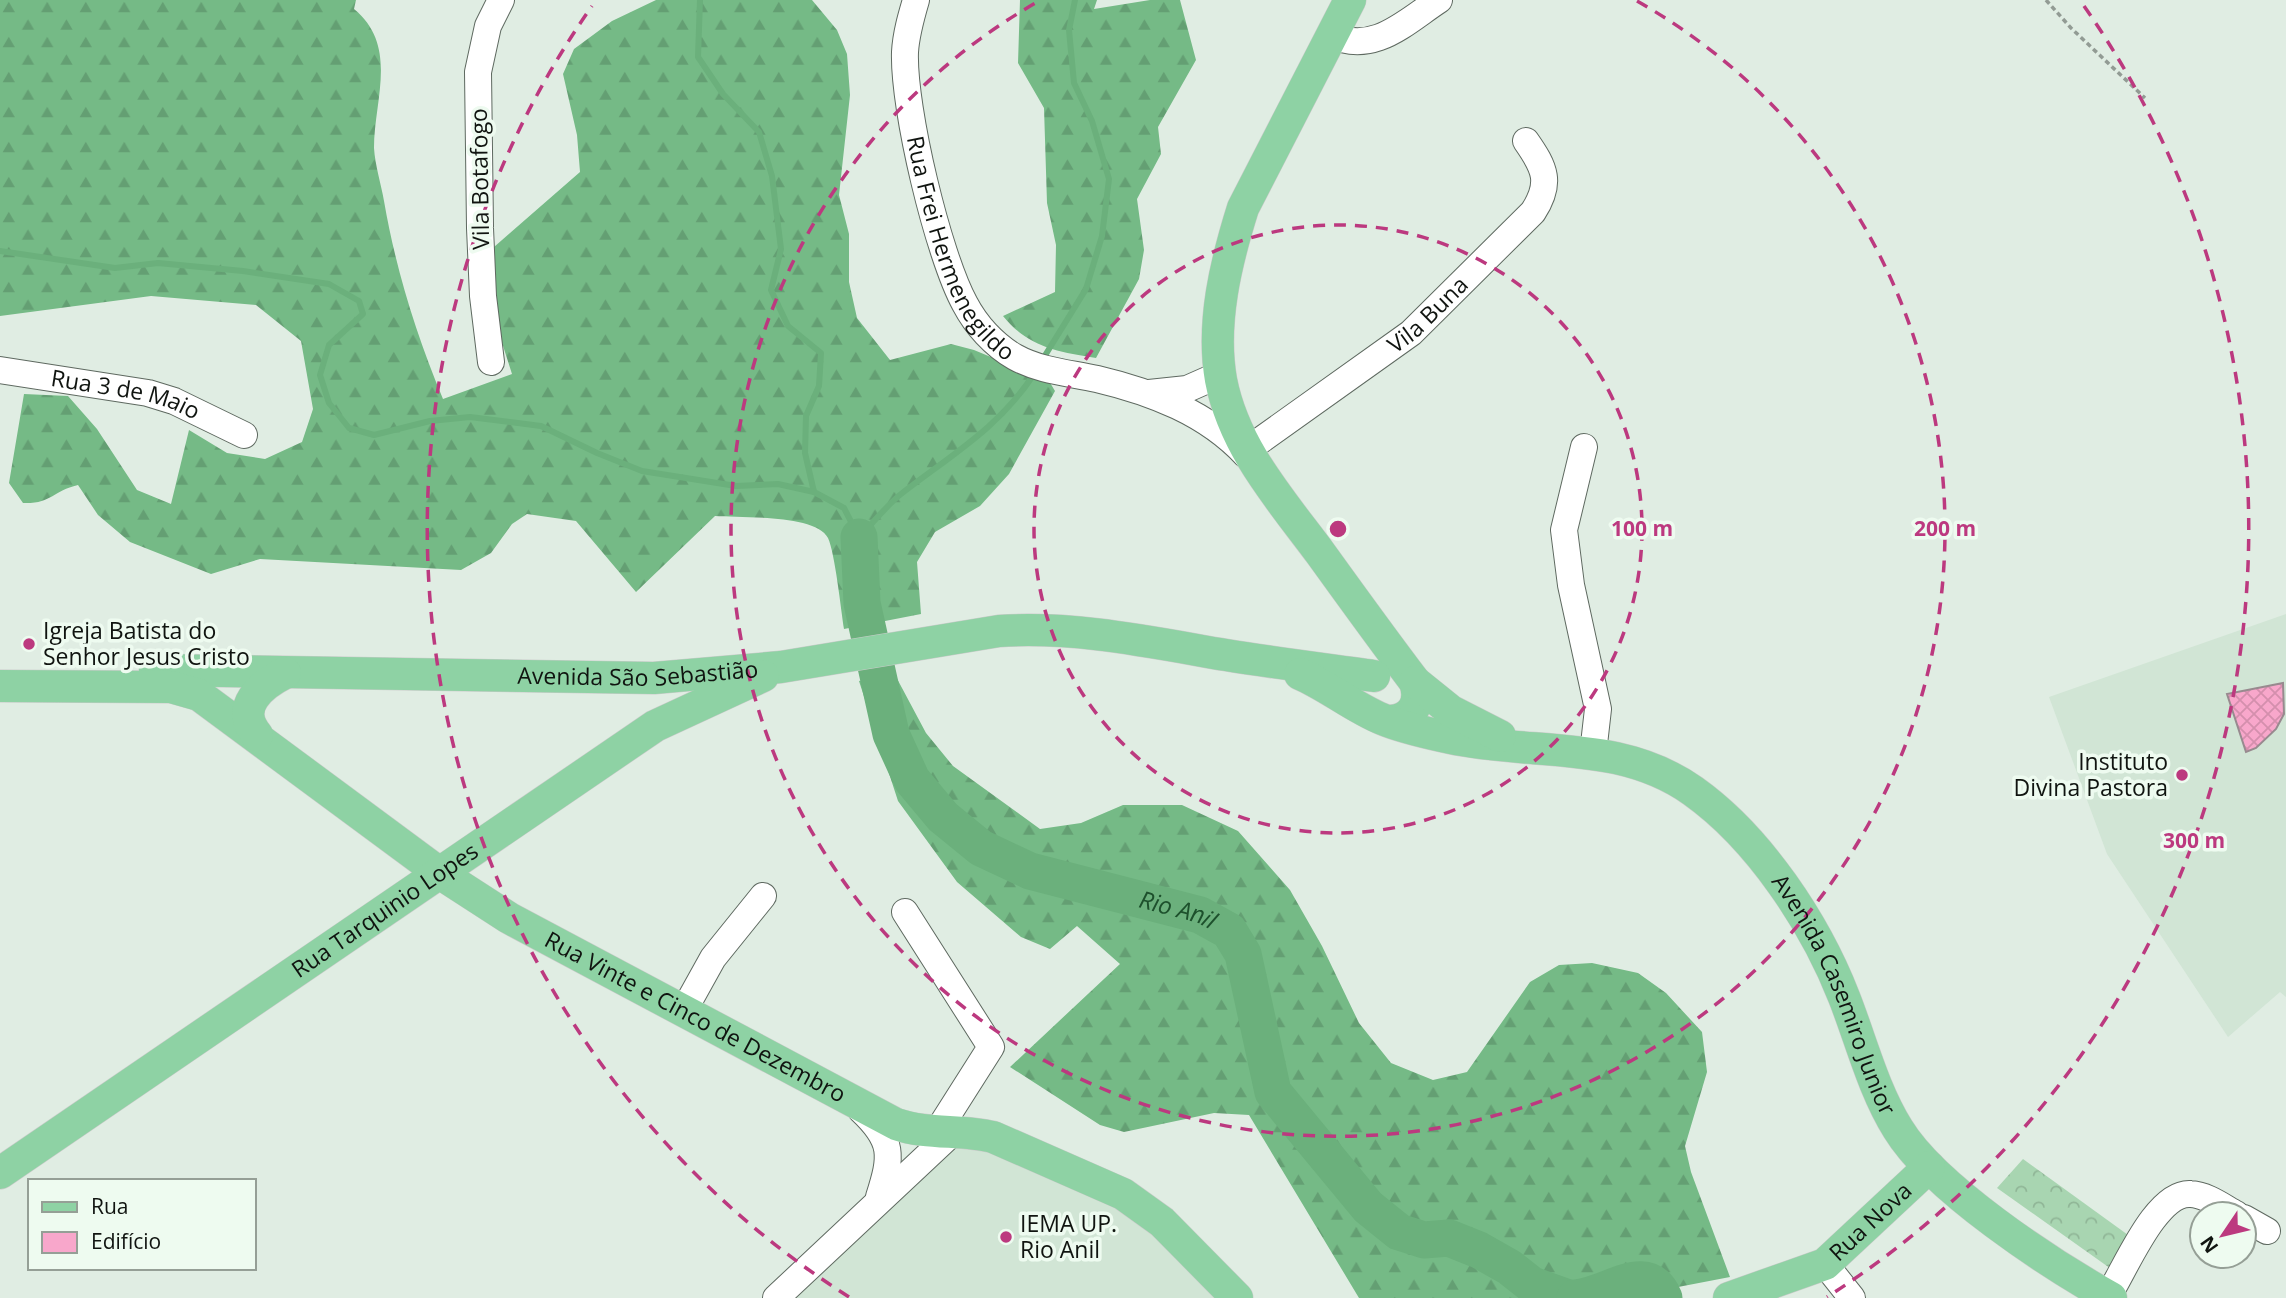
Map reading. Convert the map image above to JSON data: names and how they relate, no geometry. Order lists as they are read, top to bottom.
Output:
{
  "streets": {
    "main road": [
      "Avenida São Sebastião",
      "Rua Tarquinio Lopes",
      "Avenida Casemiro Junior",
      "Rua Vinte e Cinco de Dezembro",
      "Rua Nova"
    ],
    "street": [
      "Vila Botafogo",
      "Rua Frei Hermenegildo",
      "Vila Buna",
      "Rua 3 de Maio"
    ]
  },
  "crossings": [
    ["Rua Frei Hermenegildo", "Vila Buna"],
    ["Avenida São Sebastião", "Rua Tarquinio Lopes"],
    ["Avenida São Sebastião", "Avenida Casemiro Junior"],
    ["Rua Tarquinio Lopes", "Rua Vinte e Cinco de Dezembro"],
    ["Avenida Casemiro Junior", "Rua Nova"]
  ],
  "water": ["Rio Anil"],
  "places": ["Igreja Batista do Senhor Jesus Cristo", "Instituto Divina Pastora", "IEMA UP. Rio Anil"],
  "legend": ["Rua", "Edifício"],
  "north": "bottom left",
  "rings": ["100 m", "200 m", "300 m"]
}
